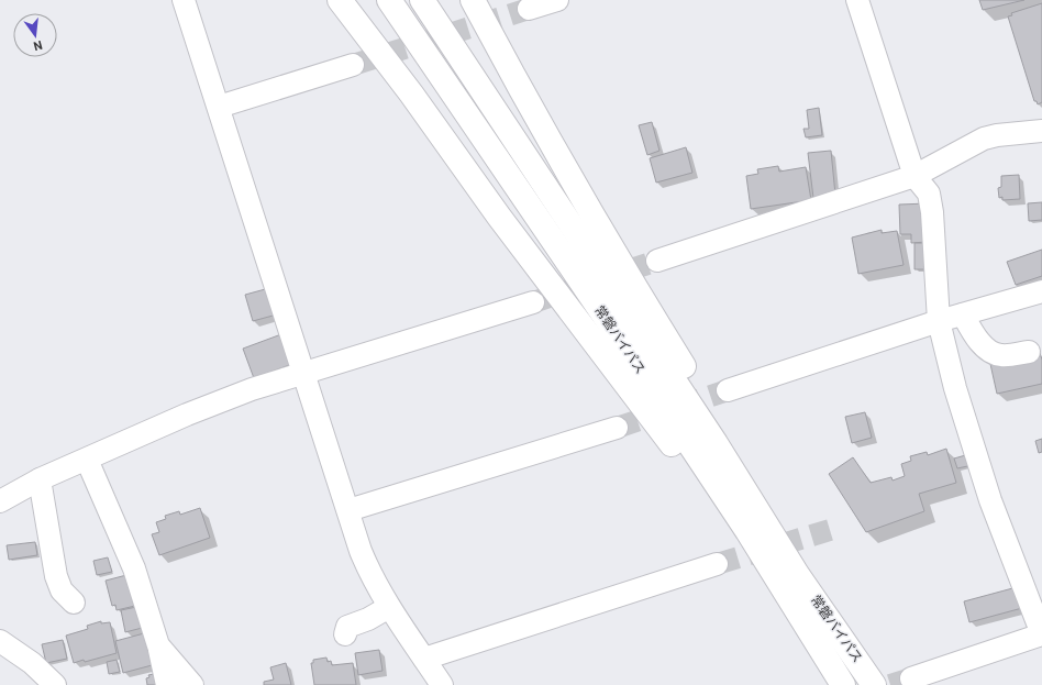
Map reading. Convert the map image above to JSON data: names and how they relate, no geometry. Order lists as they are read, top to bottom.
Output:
{
  "streets": {
    "highway": ["常磐バイパス"]
  },
  "north": "bottom"
}
